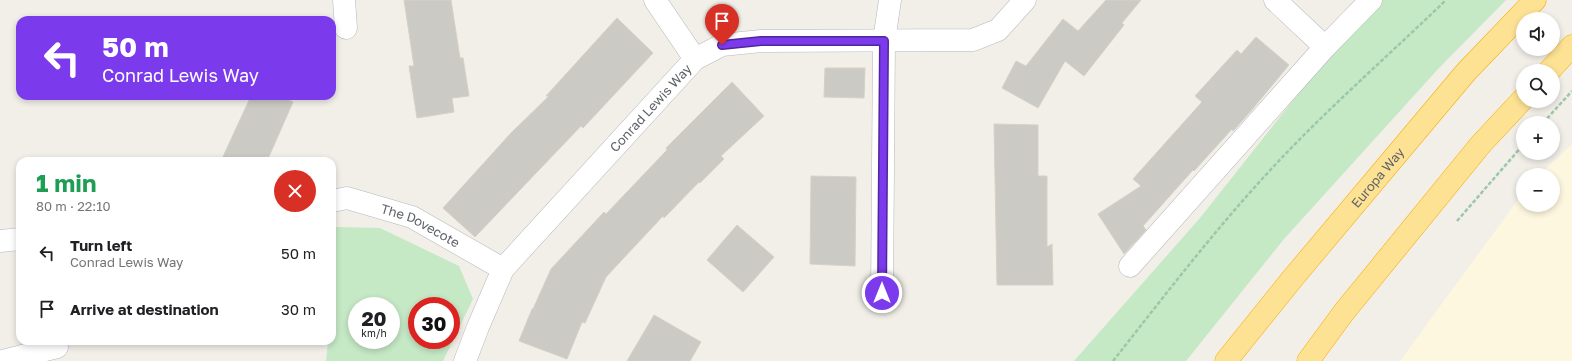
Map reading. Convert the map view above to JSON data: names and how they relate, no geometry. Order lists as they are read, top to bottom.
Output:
{
  "streets": {
    "highway": ["Europa Way"],
    "street": ["Conrad Lewis Way", "The Dovecote"]
  },
  "crossings": [
    ["Conrad Lewis Way", "The Dovecote"]
  ],
  "page": {
    "map_buttons": ["+", "−"],
    "turn": ["50 m", "Conrad Lewis Way"],
    "heading": ["1 min", "80 m · 22:10"],
    "list": [
      {
        "name": "Turn left",
        "note": "Conrad Lewis Way",
        "value": "50 m"
      },
      {
        "name": "Arrive at destination",
        "value": "30 m"
      }
    ],
    "speed": "20 km/h",
    "limit": "30"
  }
}
